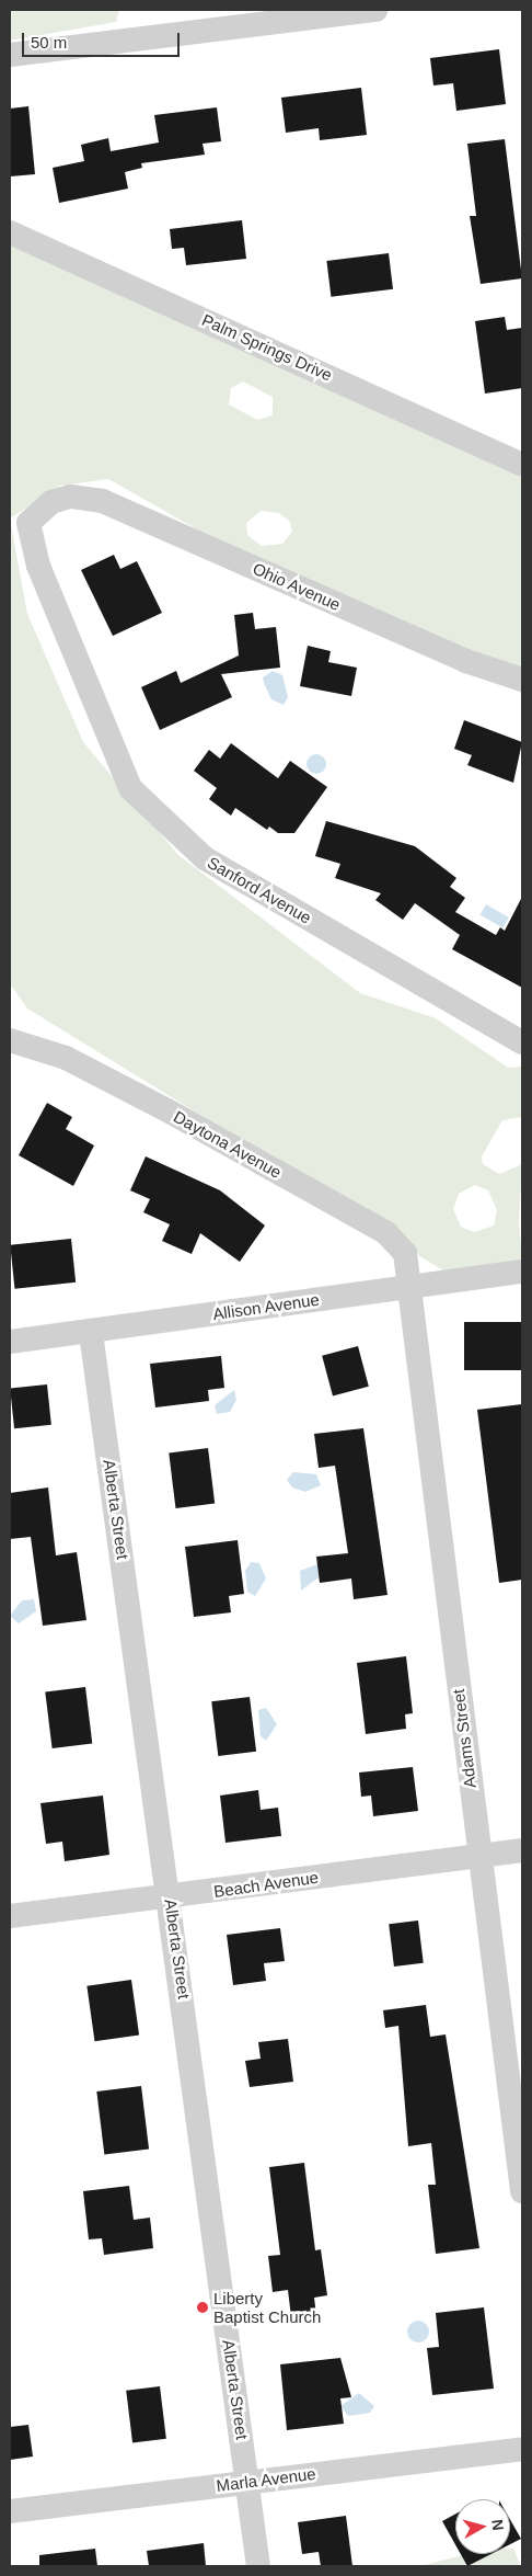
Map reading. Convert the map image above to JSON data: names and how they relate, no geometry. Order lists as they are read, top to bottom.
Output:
{
  "streets": {
    "street": [
      "Palm Springs Drive",
      "Ohio Avenue",
      "Sanford Avenue",
      "Daytona Avenue",
      "Allison Avenue",
      "Alberta Street",
      "Adams Street",
      "Beach Avenue",
      "Marla Avenue"
    ]
  },
  "crossings": [
    ["Ohio Avenue", "Sanford Avenue"],
    ["Daytona Avenue", "Allison Avenue"],
    ["Daytona Avenue", "Adams Street"],
    ["Allison Avenue", "Alberta Street"],
    ["Allison Avenue", "Adams Street"],
    ["Alberta Street", "Beach Avenue"],
    ["Alberta Street", "Marla Avenue"],
    ["Adams Street", "Beach Avenue"]
  ],
  "places": ["Liberty Baptist Church"],
  "scale_bar": "50 m",
  "north": "right"
}
